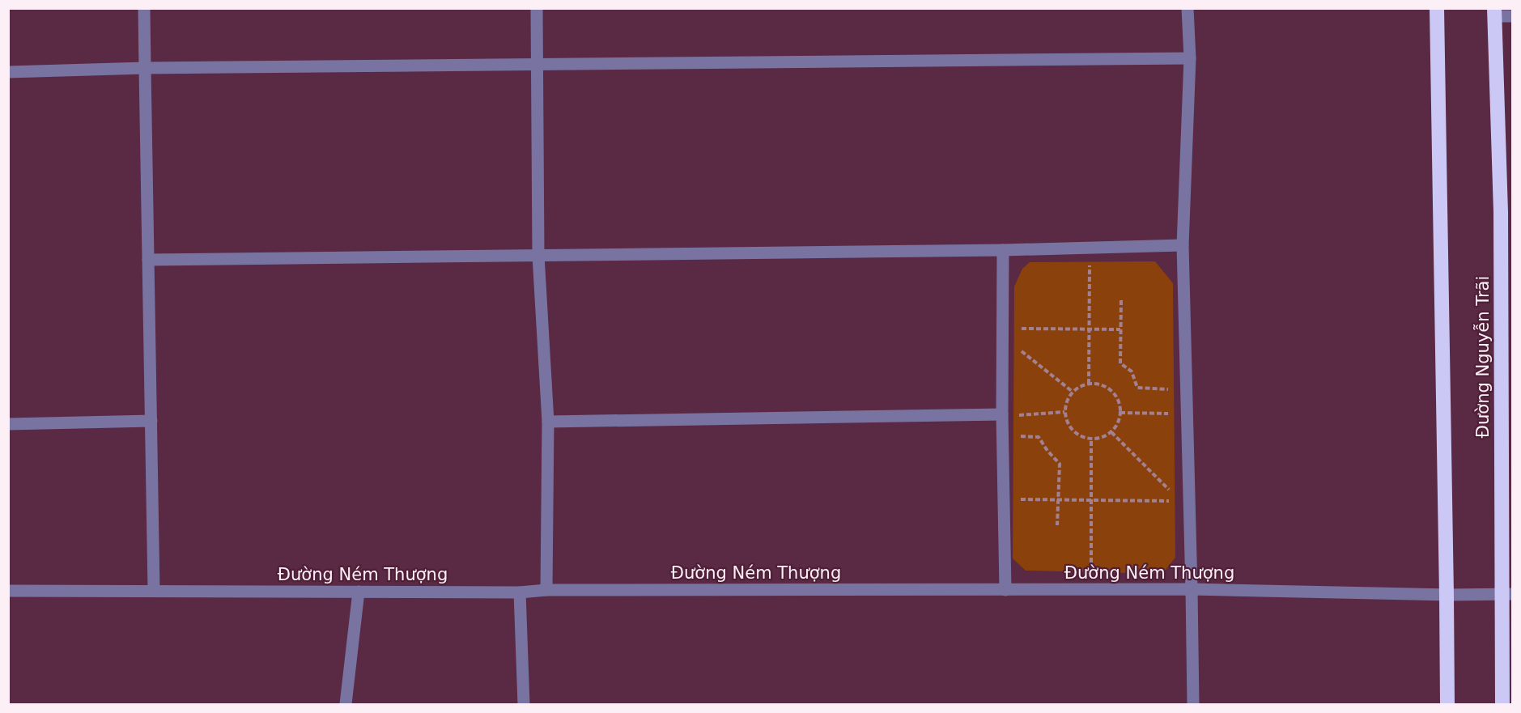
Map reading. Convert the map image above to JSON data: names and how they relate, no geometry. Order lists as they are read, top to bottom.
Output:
{
  "streets": {
    "highway": ["Đường Nguyễn Trãi"],
    "street": ["Đường Ném Thượng"]
  },
  "crossings": [
    ["Đường Nguyễn Trãi", "Đường Ném Thượng"]
  ]
}
